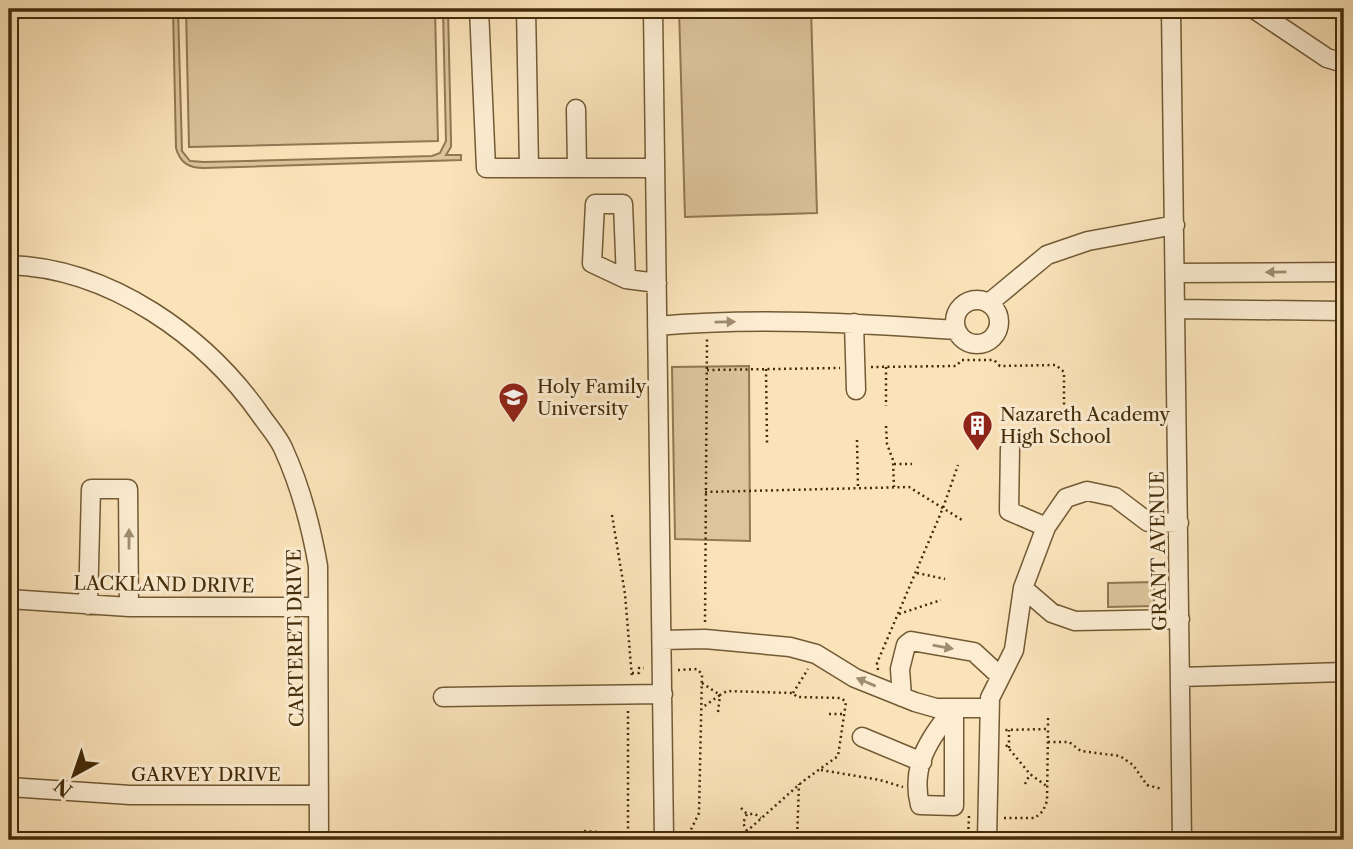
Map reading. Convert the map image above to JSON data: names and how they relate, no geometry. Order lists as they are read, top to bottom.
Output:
{
  "streets": {
    "street": [
      "GRANT AVENUE",
      "LACKLAND DRIVE",
      "CARTERET DRIVE",
      "GARVEY DRIVE"
    ]
  },
  "crossings": [
    ["LACKLAND DRIVE", "CARTERET DRIVE"],
    ["CARTERET DRIVE", "GARVEY DRIVE"]
  ],
  "places": {
    "school or university": ["Holy Family University"],
    "building": ["Nazareth Academy High School"]
  },
  "north": "bottom left"
}
